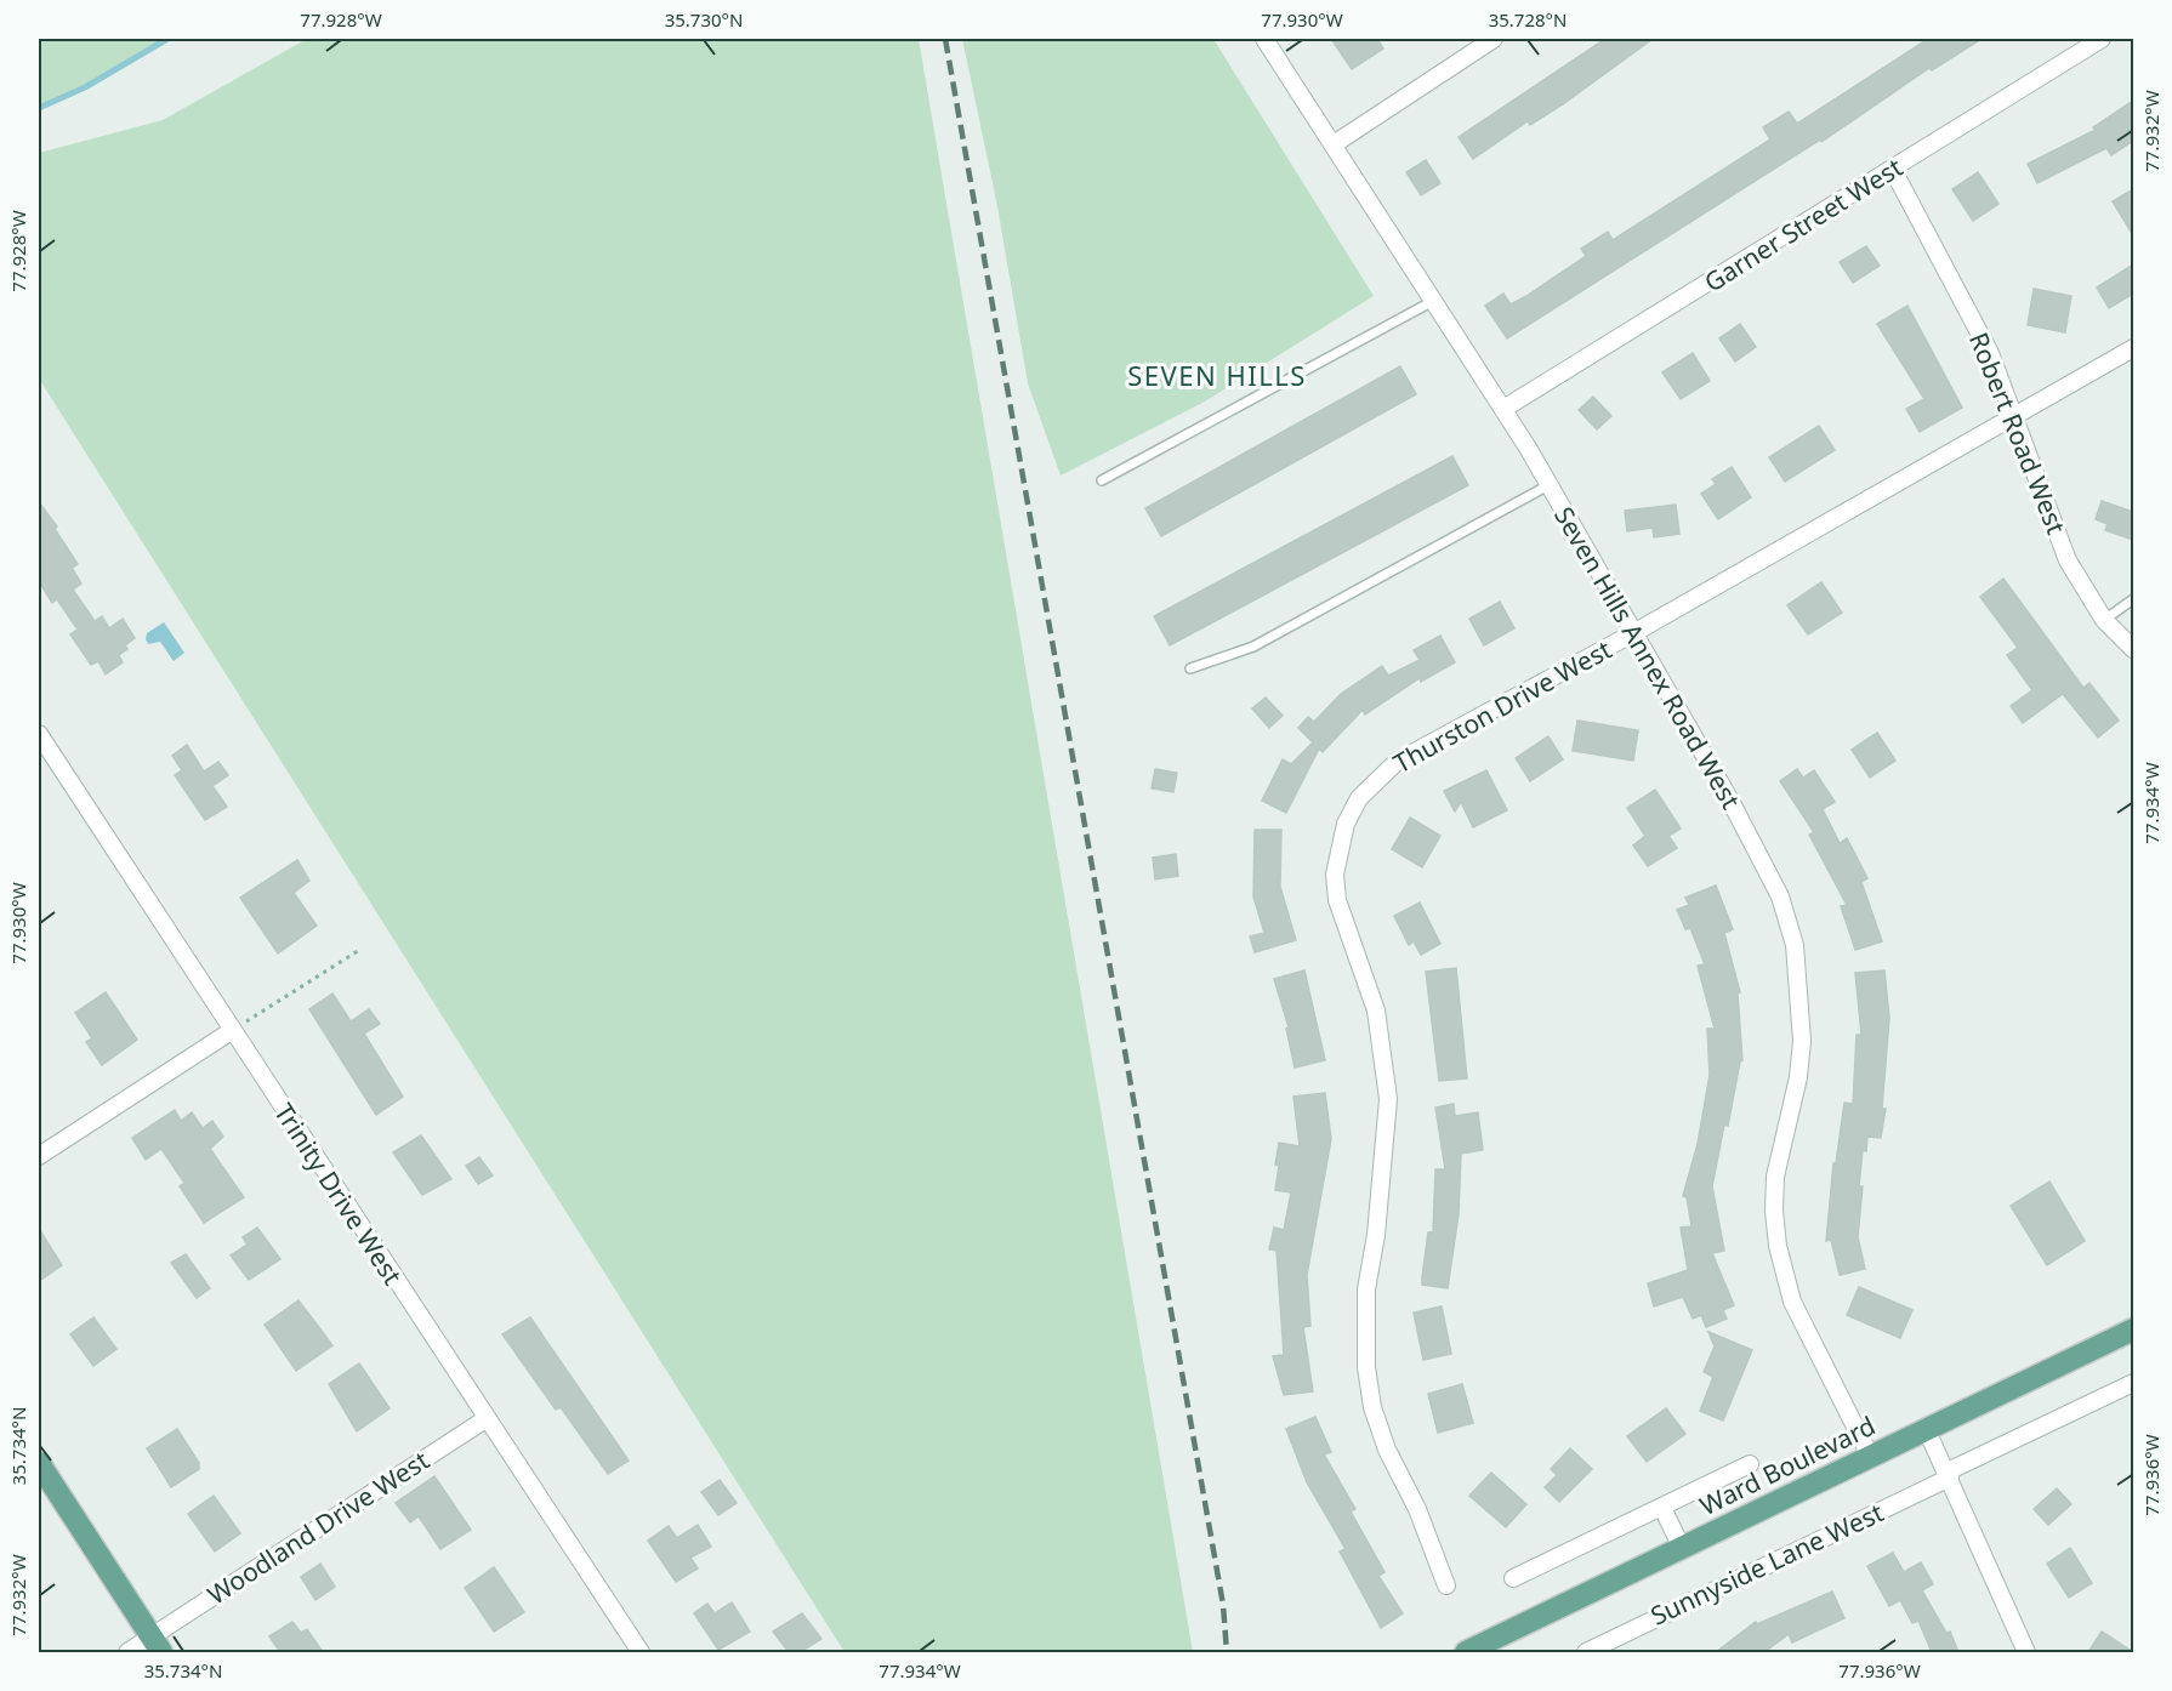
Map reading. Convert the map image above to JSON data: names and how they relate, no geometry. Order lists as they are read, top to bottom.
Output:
{
  "streets": {
    "main road": ["Ward Boulevard"],
    "street": [
      "Garner Street West",
      "Robert Road West",
      "Seven Hills Annex Road West",
      "Thurston Drive West",
      "Trinity Drive West",
      "Woodland Drive West",
      "Sunnyside Lane West"
    ]
  },
  "crossings": [
    ["Garner Street West", "Robert Road West"],
    ["Garner Street West", "Seven Hills Annex Road West"],
    ["Robert Road West", "Thurston Drive West"],
    ["Seven Hills Annex Road West", "Thurston Drive West"],
    ["Seven Hills Annex Road West", "Ward Boulevard"],
    ["Trinity Drive West", "Woodland Drive West"]
  ],
  "districts": ["SEVEN HILLS"],
  "coordinates": [
    "77.928°W",
    "35.730°N",
    "77.930°W",
    "35.728°N",
    "77.932°W",
    "77.934°W",
    "35.734°N",
    "77.936°W"
  ]
}
